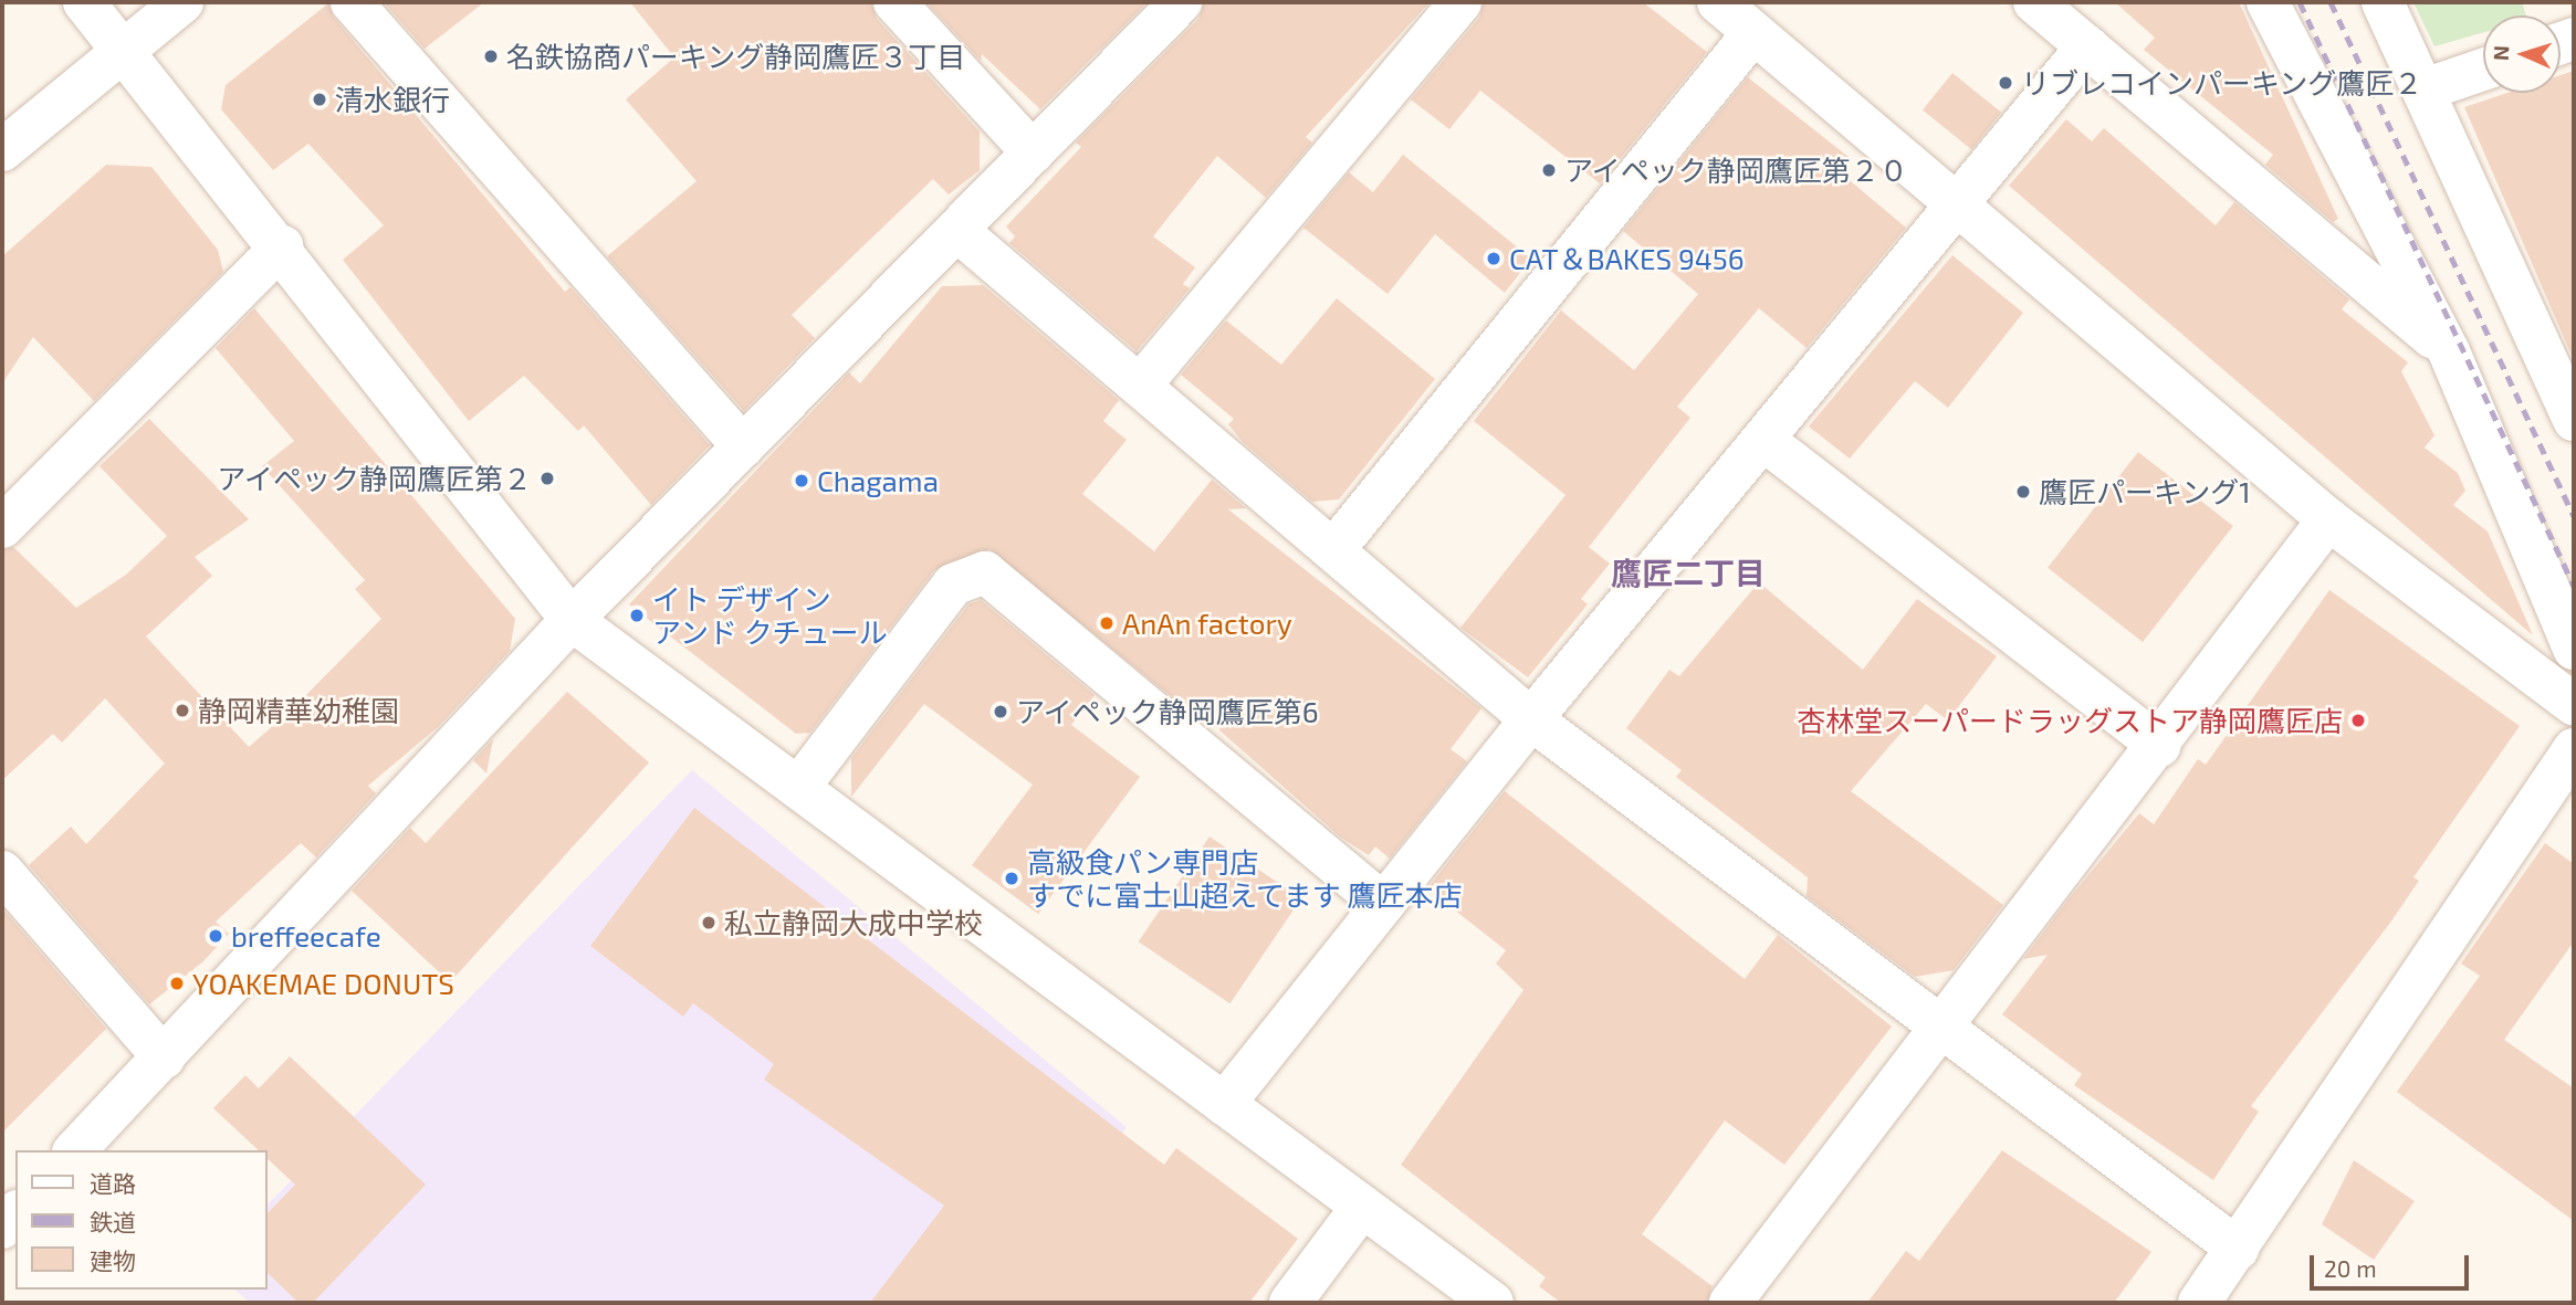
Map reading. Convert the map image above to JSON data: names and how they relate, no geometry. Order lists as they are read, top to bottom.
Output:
{
  "districts": ["鷹匠二丁目"],
  "places": [
    "名鉄協商パーキング静岡鷹匠３丁目",
    "リブレコインパーキング鷹匠２",
    "清水銀行",
    "アイペック静岡鷹匠第２０",
    "CAT＆BAKES 9456",
    "アイペック静岡鷹匠第２",
    "Chagama",
    "鷹匠パーキング1",
    "イト デザイン アンド クチュール",
    "AnAn factory",
    "静岡精華幼稚園",
    "アイペック静岡鷹匠第6",
    "杏林堂スーパードラッグストア静岡鷹匠店",
    "高級食パン専門店 すでに富士山超えてます 鷹匠本店",
    "私立静岡大成中学校",
    "breffeecafe",
    "YOAKEMAE DONUTS"
  ],
  "legend": ["道路", "鉄道", "建物"],
  "scale_bar": "20 m",
  "north": "left"
}
